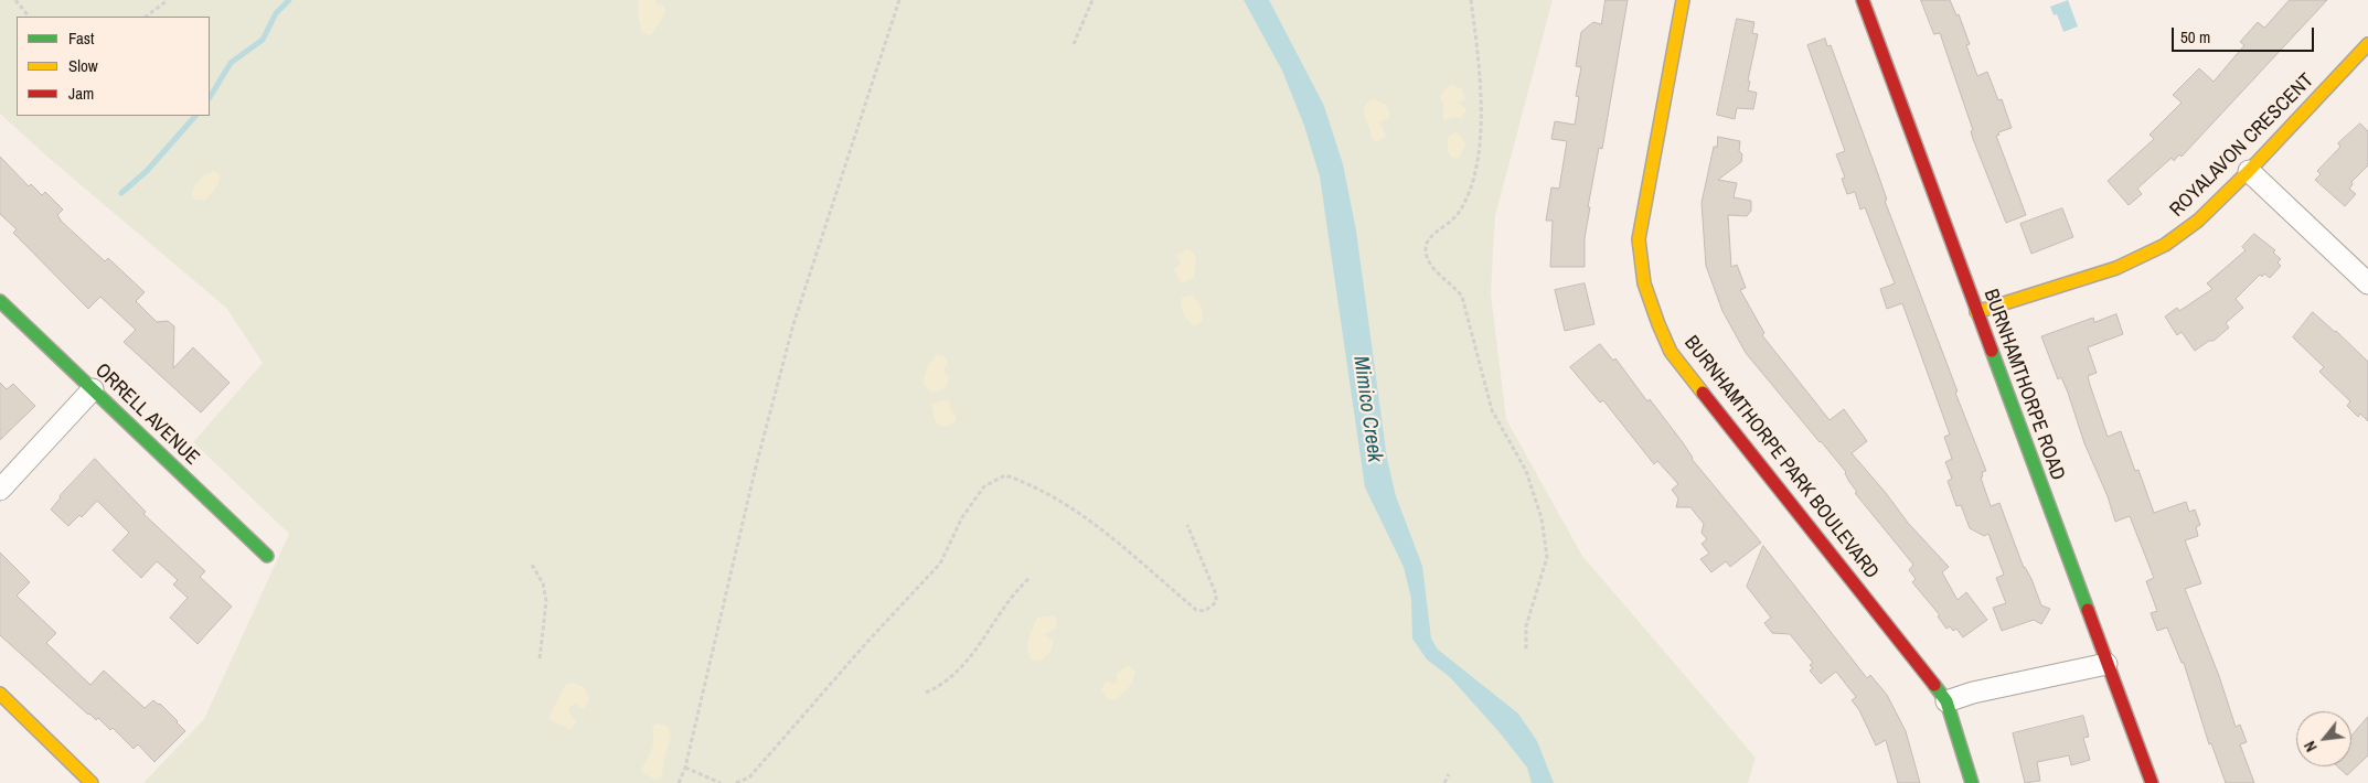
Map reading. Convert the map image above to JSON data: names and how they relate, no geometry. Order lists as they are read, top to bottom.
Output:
{
  "streets": {
    "street": [
      "ROYALAVON CRESCENT",
      "BURNHAMTHORPE ROAD",
      "ORRELL AVENUE",
      "BURNHAMTHORPE PARK BOULEVARD"
    ]
  },
  "crossings": [
    ["ROYALAVON CRESCENT", "BURNHAMTHORPE ROAD"]
  ],
  "water": ["Mimico Creek"],
  "legend": ["Fast", "Slow", "Jam"],
  "scale_bar": "50 m",
  "north": "bottom left"
}
